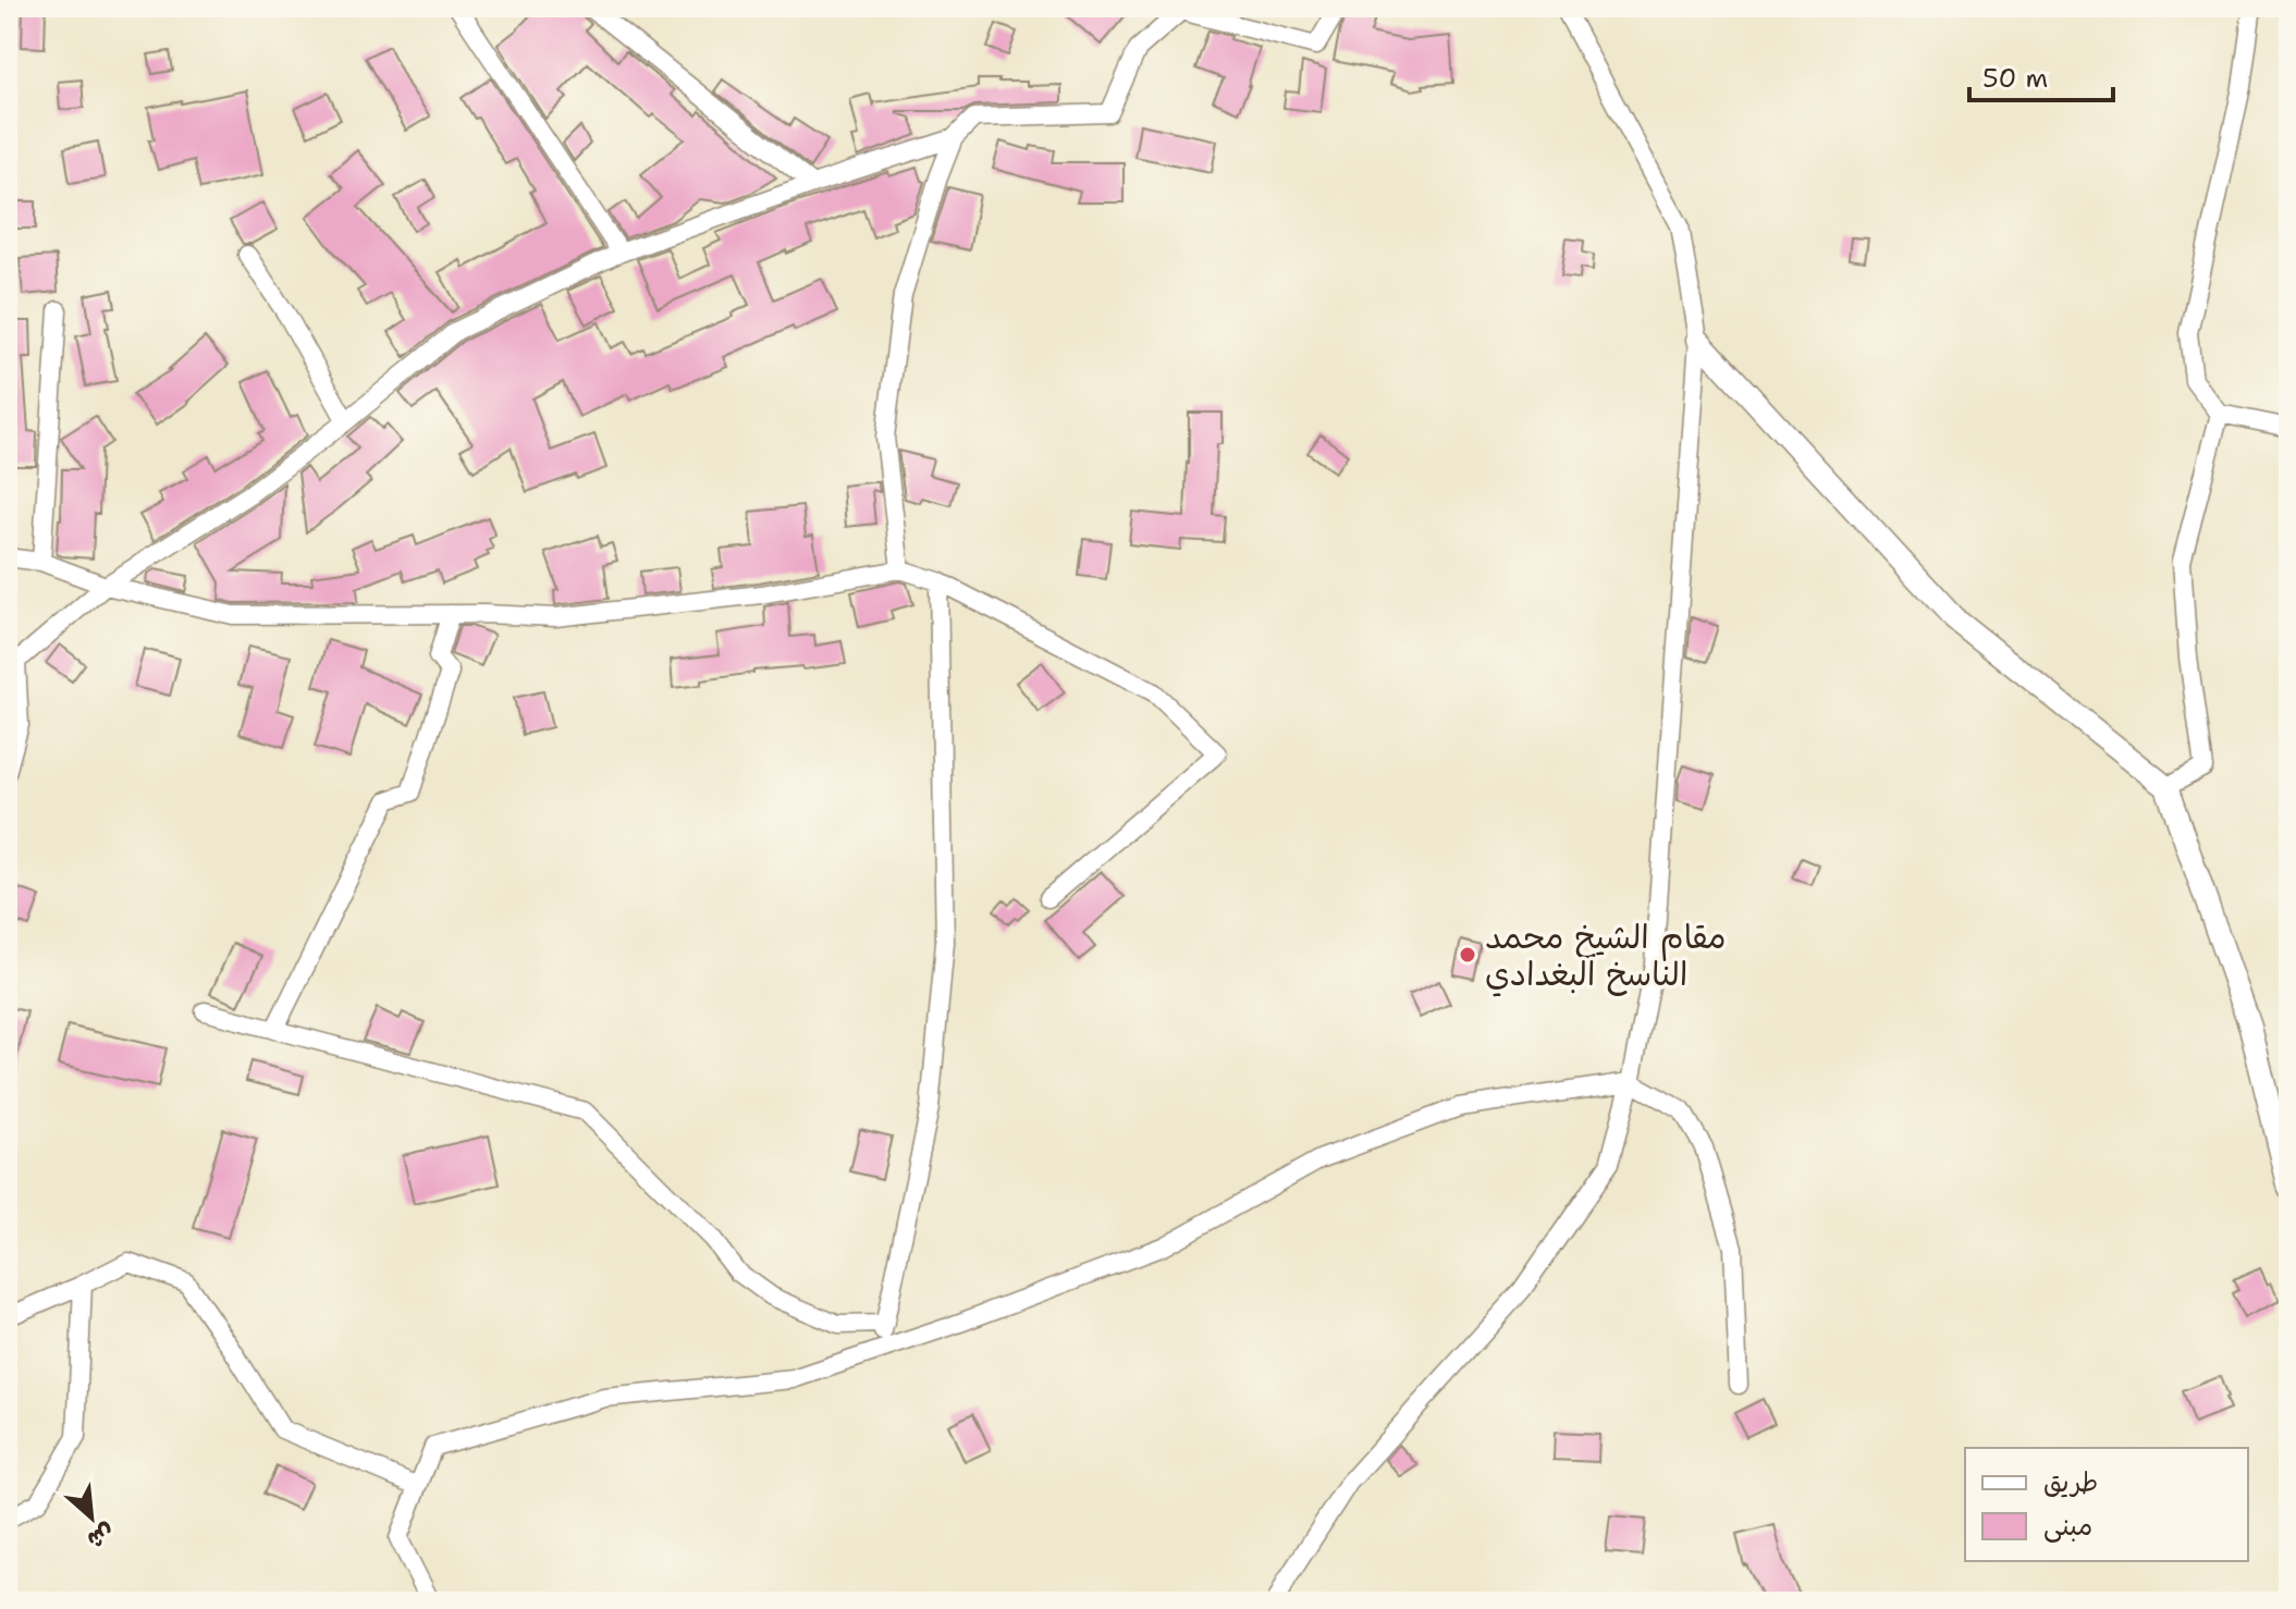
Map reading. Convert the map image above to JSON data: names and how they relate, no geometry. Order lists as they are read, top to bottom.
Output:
{
  "places": ["مقام الشيخ محمد الناسخ البغدادي"],
  "legend": ["طريق", "مبنى"],
  "scale_bar": "50 m",
  "north": "bottom right"
}
